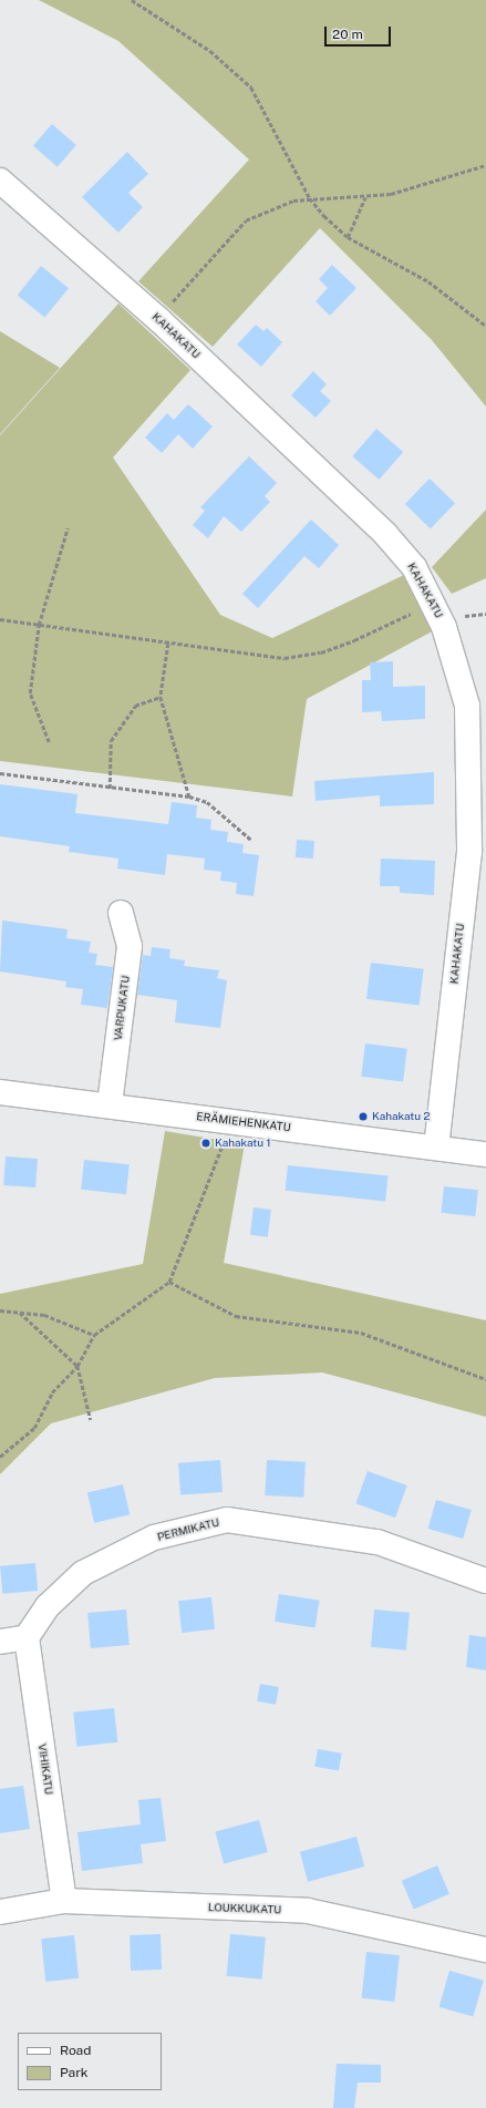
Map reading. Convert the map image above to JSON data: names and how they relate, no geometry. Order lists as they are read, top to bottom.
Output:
{
  "streets": {
    "street": [
      "KAHAKATU",
      "VARPUKATU",
      "ERÄMIEHENKATU",
      "PERMIKATU",
      "VIHIKATU",
      "LOUKKUKATU"
    ]
  },
  "crossings": [
    ["KAHAKATU", "ERÄMIEHENKATU"],
    ["VARPUKATU", "ERÄMIEHENKATU"],
    ["PERMIKATU", "VIHIKATU"],
    ["VIHIKATU", "LOUKKUKATU"]
  ],
  "places": ["Kahakatu 2", "Kahakatu 1"],
  "legend": ["Road", "Park"],
  "scale_bar": "20 m"
}
